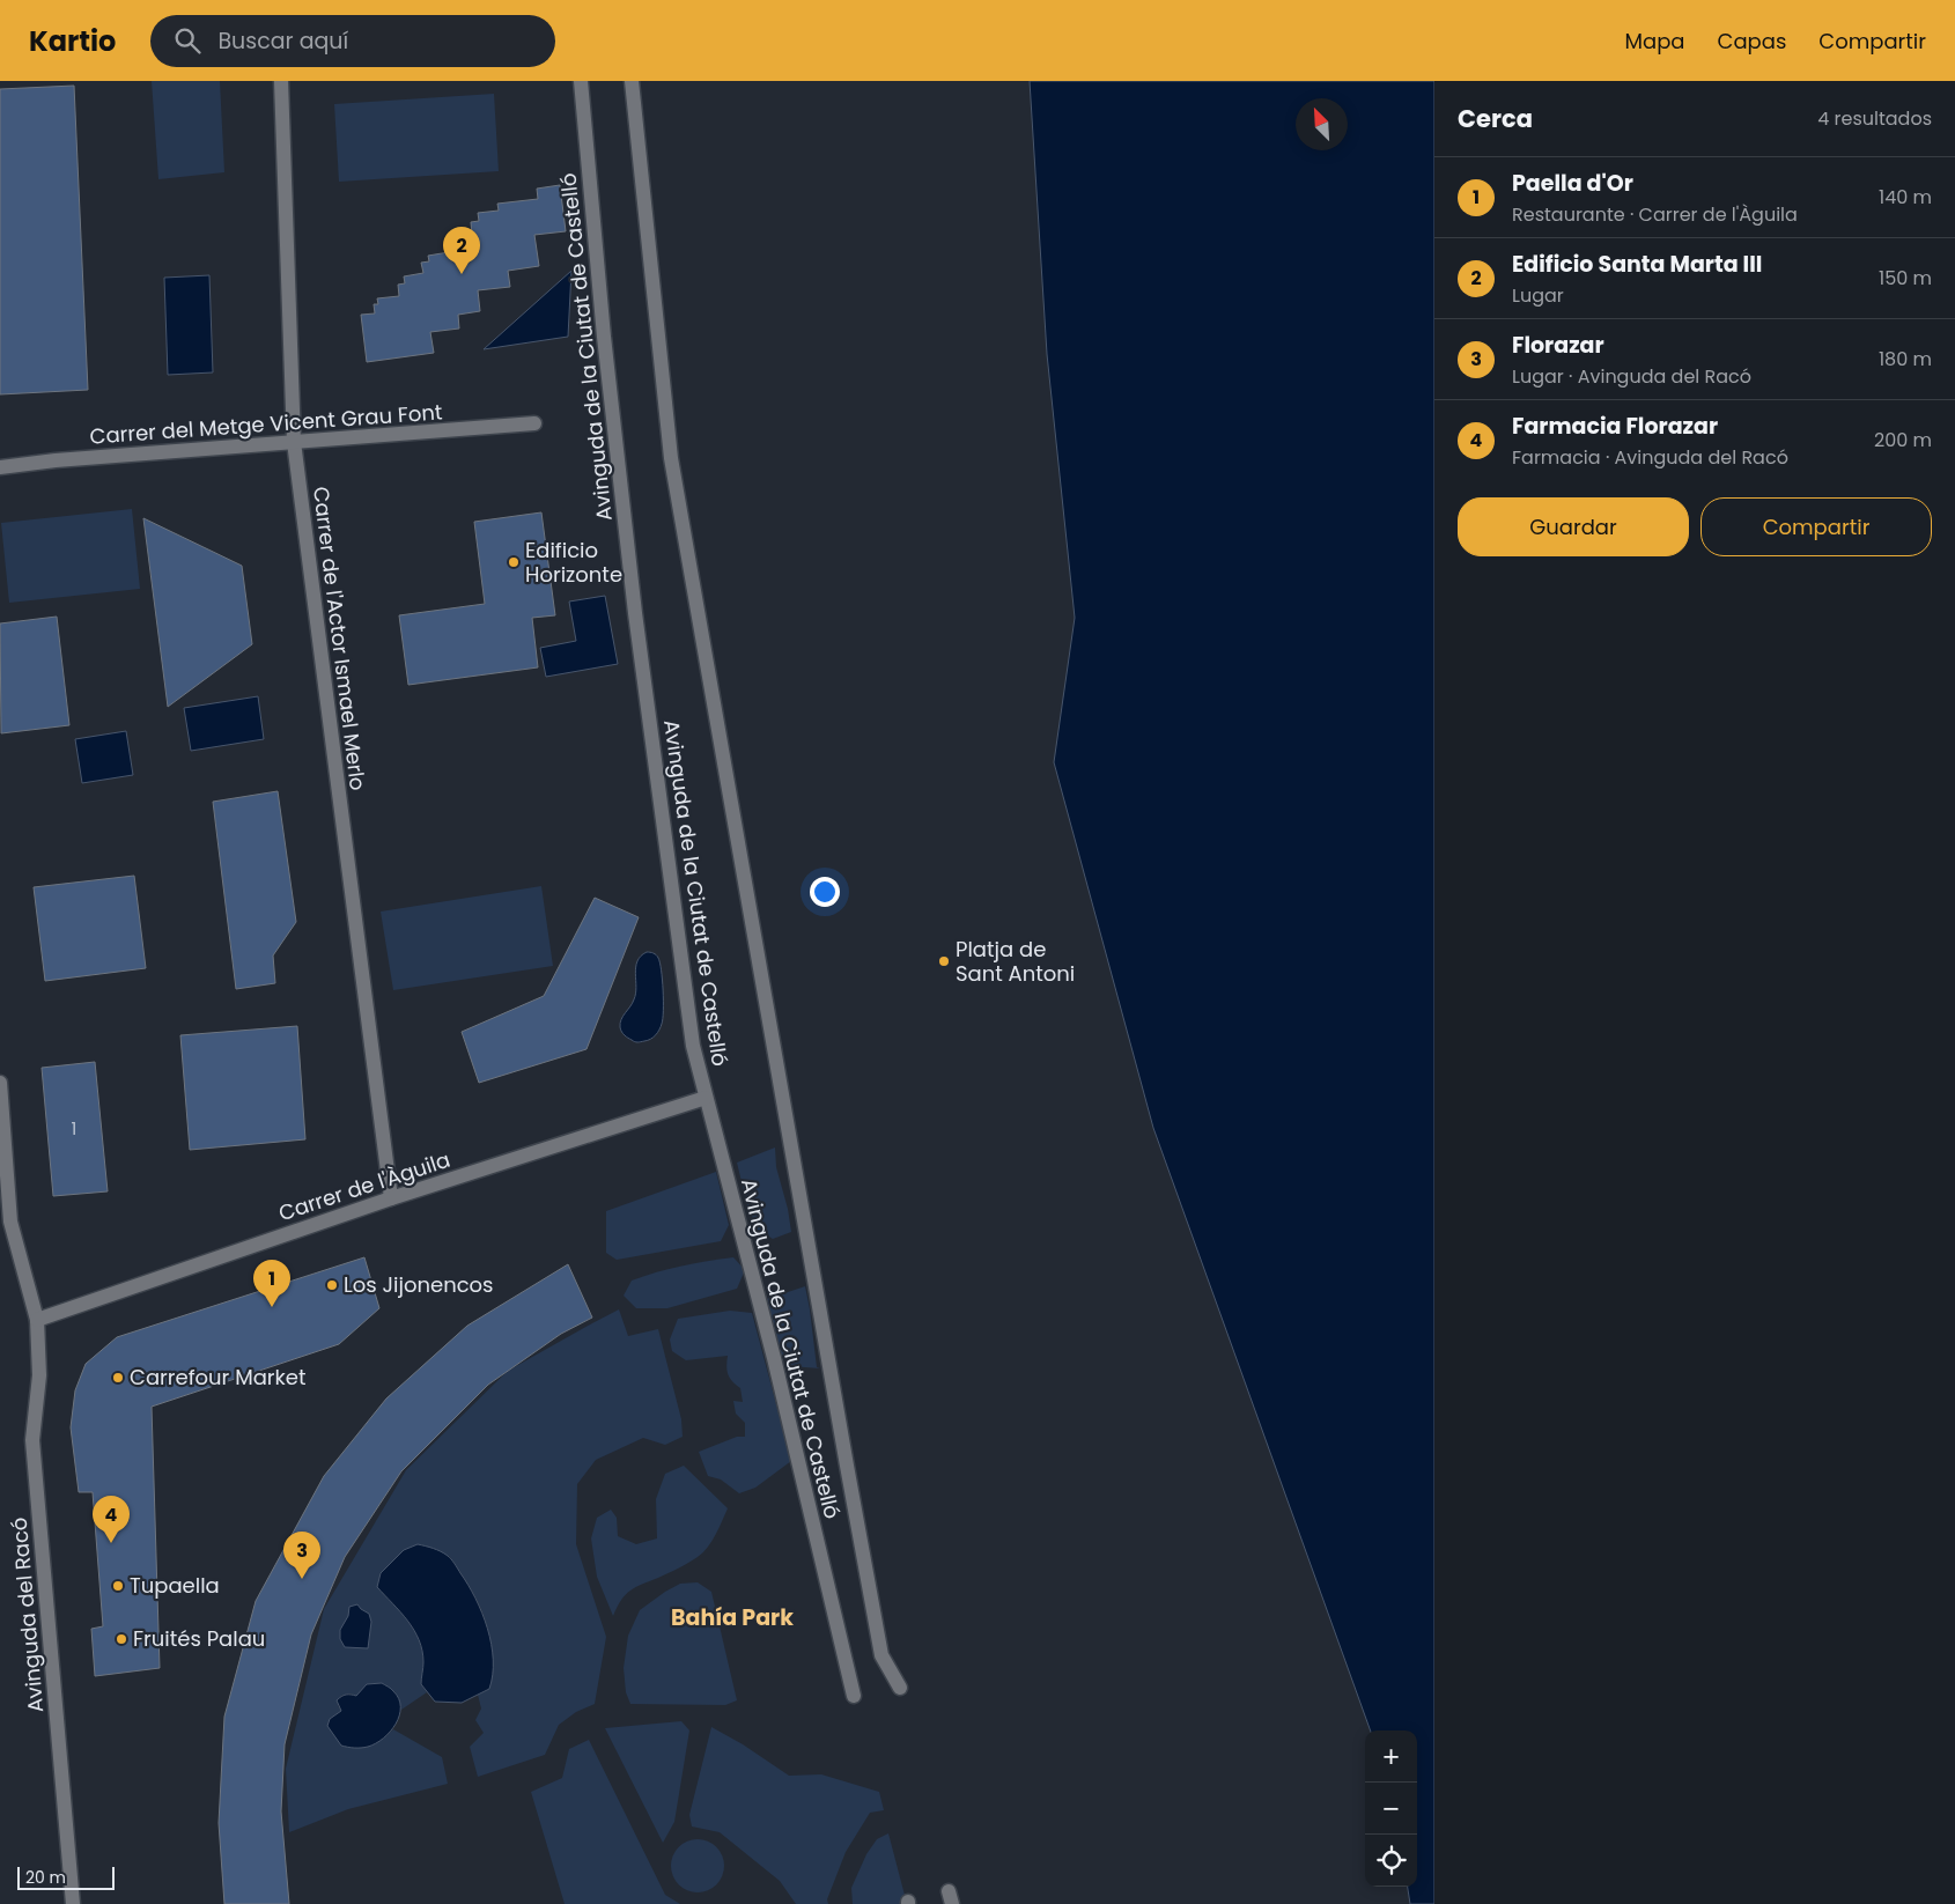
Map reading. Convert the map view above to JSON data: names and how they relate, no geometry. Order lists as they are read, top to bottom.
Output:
{
  "streets": {
    "street": [
      "Avinguda de la Ciutat de Castelló",
      "Carrer del Metge Vicent Grau Font",
      "Carrer de l'Actor Ismael Merlo",
      "Carrer de l'Àguila",
      "Avinguda del Racó"
    ]
  },
  "crossings": [
    ["Avinguda de la Ciutat de Castelló", "Carrer de l'Àguila"],
    ["Carrer del Metge Vicent Grau Font", "Carrer de l'Actor Ismael Merlo"],
    ["Carrer de l'Actor Ismael Merlo", "Carrer de l'Àguila"],
    ["Carrer de l'Àguila", "Avinguda del Racó"]
  ],
  "districts": ["Bahía Park"],
  "places": [
    "Edificio Horizonte",
    "Platja de Sant Antoni",
    "Los Jijonencos",
    "Carrefour Market",
    "Tupaella",
    "Fruités Palau"
  ],
  "house_numbers": ["1"],
  "scale_bar": "20 m",
  "north": "top left",
  "page": {
    "header": "Kartio",
    "search": "Buscar aquí",
    "nav": ["Mapa", "Capas", "Compartir"],
    "heading": ["Cerca", "4 resultados"],
    "list": [
      {
        "mark": "1",
        "name": "Paella d'Or",
        "note": "Restaurante · Carrer de l'Àguila",
        "value": "140 m"
      },
      {
        "mark": "2",
        "name": "Edificio Santa Marta III",
        "note": "Lugar",
        "value": "150 m"
      },
      {
        "mark": "3",
        "name": "Florazar",
        "note": "Lugar · Avinguda del Racó",
        "value": "180 m"
      },
      {
        "mark": "4",
        "name": "Farmacia Florazar",
        "note": "Farmacia · Avinguda del Racó",
        "value": "200 m"
      }
    ],
    "pins": [
      "2",
      "1",
      "4",
      "3"
    ],
    "buttons": ["Guardar", "Compartir"],
    "map_buttons": ["+", "−"],
    "scale": "20 m"
  }
}
